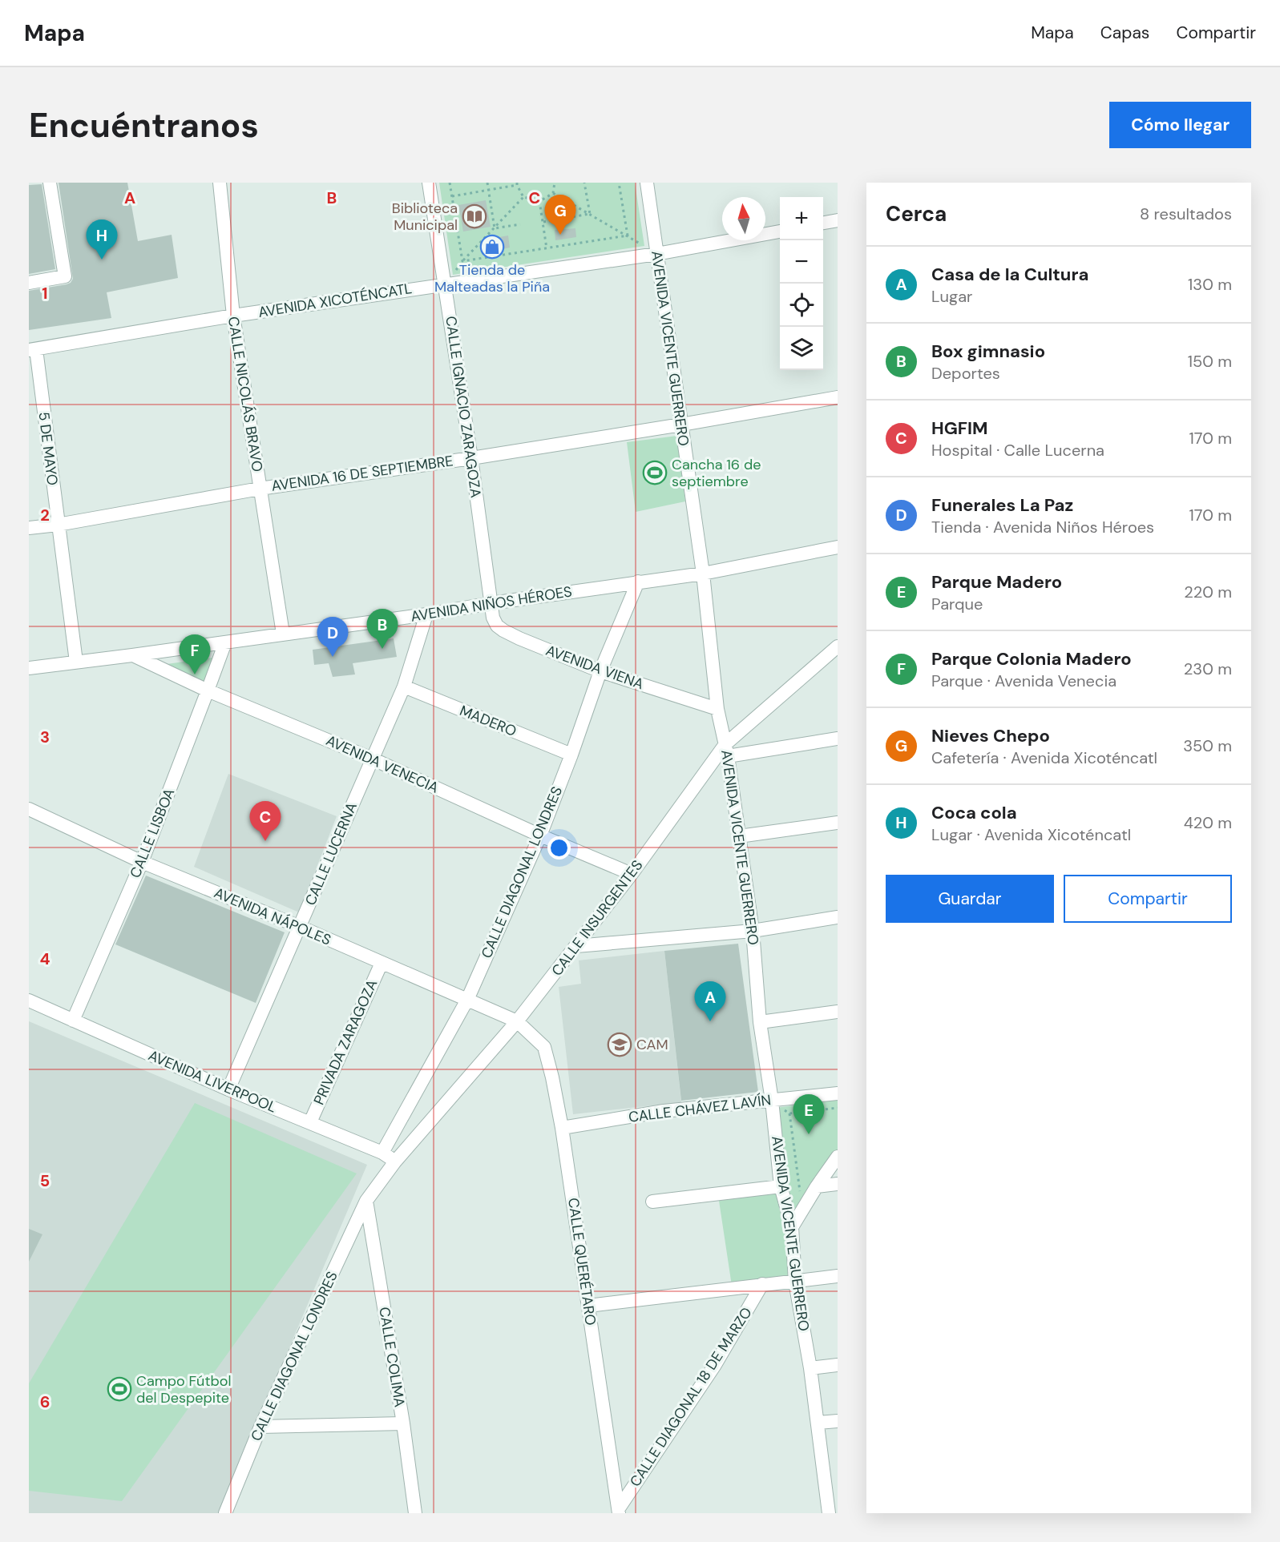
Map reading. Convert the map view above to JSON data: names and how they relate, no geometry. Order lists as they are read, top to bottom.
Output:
{
  "streets": {
    "street": [
      "AVENIDA XICOTÉNCATL",
      "AVENIDA VICENTE GUERRERO",
      "CALLE NICOLÁS BRAVO",
      "CALLE IGNACIO ZARAGOZA",
      "5 DE MAYO",
      "AVENIDA 16 DE SEPTIEMBRE",
      "AVENIDA NIÑOS HÉROES",
      "AVENIDA VIENA",
      "MADERO",
      "AVENIDA VENECIA",
      "CALLE LISBOA",
      "CALLE LUCERNA",
      "CALLE DIAGONAL LONDRES",
      "AVENIDA NÁPOLES",
      "CALLE INSURGENTES",
      "PRIVADA ZARAGOZA",
      "AVENIDA LIVERPOOL",
      "CALLE CHÁVEZ LAVÍN",
      "CALLE QUERÉTARO",
      "CALLE COLIMA",
      "CALLE DIAGONAL 18 DE MARZO"
    ]
  },
  "crossings": [
    ["AVENIDA XICOTÉNCATL", "AVENIDA VICENTE GUERRERO"],
    ["AVENIDA XICOTÉNCATL", "CALLE NICOLÁS BRAVO"],
    ["AVENIDA XICOTÉNCATL", "CALLE IGNACIO ZARAGOZA"],
    ["AVENIDA XICOTÉNCATL", "5 DE MAYO"],
    ["AVENIDA VICENTE GUERRERO", "AVENIDA 16 DE SEPTIEMBRE"],
    ["AVENIDA VICENTE GUERRERO", "AVENIDA NIÑOS HÉROES"],
    ["AVENIDA VICENTE GUERRERO", "AVENIDA VIENA"],
    ["AVENIDA VICENTE GUERRERO", "CALLE INSURGENTES"],
    ["AVENIDA VICENTE GUERRERO", "CALLE CHÁVEZ LAVÍN"],
    ["CALLE NICOLÁS BRAVO", "AVENIDA 16 DE SEPTIEMBRE"],
    ["CALLE NICOLÁS BRAVO", "AVENIDA NIÑOS HÉROES"],
    ["CALLE IGNACIO ZARAGOZA", "AVENIDA 16 DE SEPTIEMBRE"],
    ["CALLE IGNACIO ZARAGOZA", "AVENIDA NIÑOS HÉROES"],
    ["CALLE IGNACIO ZARAGOZA", "AVENIDA VIENA"],
    ["5 DE MAYO", "AVENIDA 16 DE SEPTIEMBRE"],
    ["5 DE MAYO", "AVENIDA NIÑOS HÉROES"],
    ["AVENIDA NIÑOS HÉROES", "AVENIDA VIENA"],
    ["AVENIDA NIÑOS HÉROES", "AVENIDA VENECIA"],
    ["AVENIDA NIÑOS HÉROES", "CALLE LISBOA"],
    ["AVENIDA NIÑOS HÉROES", "CALLE LUCERNA"],
    ["AVENIDA NIÑOS HÉROES", "CALLE DIAGONAL LONDRES"],
    ["AVENIDA VIENA", "CALLE DIAGONAL LONDRES"],
    ["MADERO", "CALLE LUCERNA"],
    ["MADERO", "CALLE DIAGONAL LONDRES"],
    ["AVENIDA VENECIA", "CALLE LISBOA"],
    ["AVENIDA VENECIA", "CALLE LUCERNA"],
    ["AVENIDA VENECIA", "CALLE DIAGONAL LONDRES"],
    ["AVENIDA VENECIA", "CALLE INSURGENTES"],
    ["CALLE LISBOA", "AVENIDA NÁPOLES"],
    ["CALLE LISBOA", "AVENIDA LIVERPOOL"],
    ["CALLE LUCERNA", "AVENIDA NÁPOLES"],
    ["CALLE LUCERNA", "AVENIDA LIVERPOOL"],
    ["CALLE DIAGONAL LONDRES", "AVENIDA NÁPOLES"],
    ["CALLE DIAGONAL LONDRES", "CALLE INSURGENTES"],
    ["CALLE DIAGONAL LONDRES", "AVENIDA LIVERPOOL"],
    ["CALLE DIAGONAL LONDRES", "CALLE COLIMA"],
    ["AVENIDA NÁPOLES", "CALLE INSURGENTES"],
    ["AVENIDA NÁPOLES", "PRIVADA ZARAGOZA"],
    ["AVENIDA NÁPOLES", "CALLE QUERÉTARO"],
    ["CALLE INSURGENTES", "AVENIDA LIVERPOOL"],
    ["CALLE INSURGENTES", "CALLE QUERÉTARO"],
    ["CALLE INSURGENTES", "CALLE COLIMA"],
    ["PRIVADA ZARAGOZA", "AVENIDA LIVERPOOL"],
    ["CALLE CHÁVEZ LAVÍN", "CALLE QUERÉTARO"],
    ["CALLE QUERÉTARO", "CALLE DIAGONAL 18 DE MARZO"]
  ],
  "places": {
    "library": ["Biblioteca Municipal"],
    "shop": ["Tienda de Malteadas la Piña"],
    "sports": ["Cancha 16 de septiembre", "Campo Fútbol del Despepite"],
    "school or university": ["CAM"]
  },
  "north": "top",
  "page": {
    "header": "Mapa",
    "nav": ["Mapa", "Capas", "Compartir"],
    "buttons": [
      "Cómo llegar",
      ["Guardar", "Compartir"]
    ],
    "title": "Encuéntranos",
    "heading": ["Cerca", "8 resultados"],
    "pins": [
      "G",
      "H",
      "B",
      "D",
      "F",
      "C",
      "A",
      "E"
    ],
    "map_buttons": ["+", "−"],
    "list": [
      {
        "mark": "A",
        "name": "Casa de la Cultura",
        "note": "Lugar",
        "value": "130 m"
      },
      {
        "mark": "B",
        "name": "Box gimnasio",
        "note": "Deportes",
        "value": "150 m"
      },
      {
        "mark": "C",
        "name": "HGFIM",
        "note": "Hospital · Calle Lucerna",
        "value": "170 m"
      },
      {
        "mark": "D",
        "name": "Funerales La Paz",
        "note": "Tienda · Avenida Niños Héroes",
        "value": "170 m"
      },
      {
        "mark": "E",
        "name": "Parque Madero",
        "note": "Parque",
        "value": "220 m"
      },
      {
        "mark": "F",
        "name": "Parque Colonia Madero",
        "note": "Parque · Avenida Venecia",
        "value": "230 m"
      },
      {
        "mark": "G",
        "name": "Nieves Chepo",
        "note": "Cafetería · Avenida Xicoténcatl",
        "value": "350 m"
      },
      {
        "mark": "H",
        "name": "Coca cola",
        "note": "Lugar · Avenida Xicoténcatl",
        "value": "420 m"
      }
    ]
  },
  "grid": {
    "columns": ["A", "B", "C"],
    "rows": [
      "1",
      "2",
      "3",
      "4",
      "5",
      "6"
    ]
  }
}
